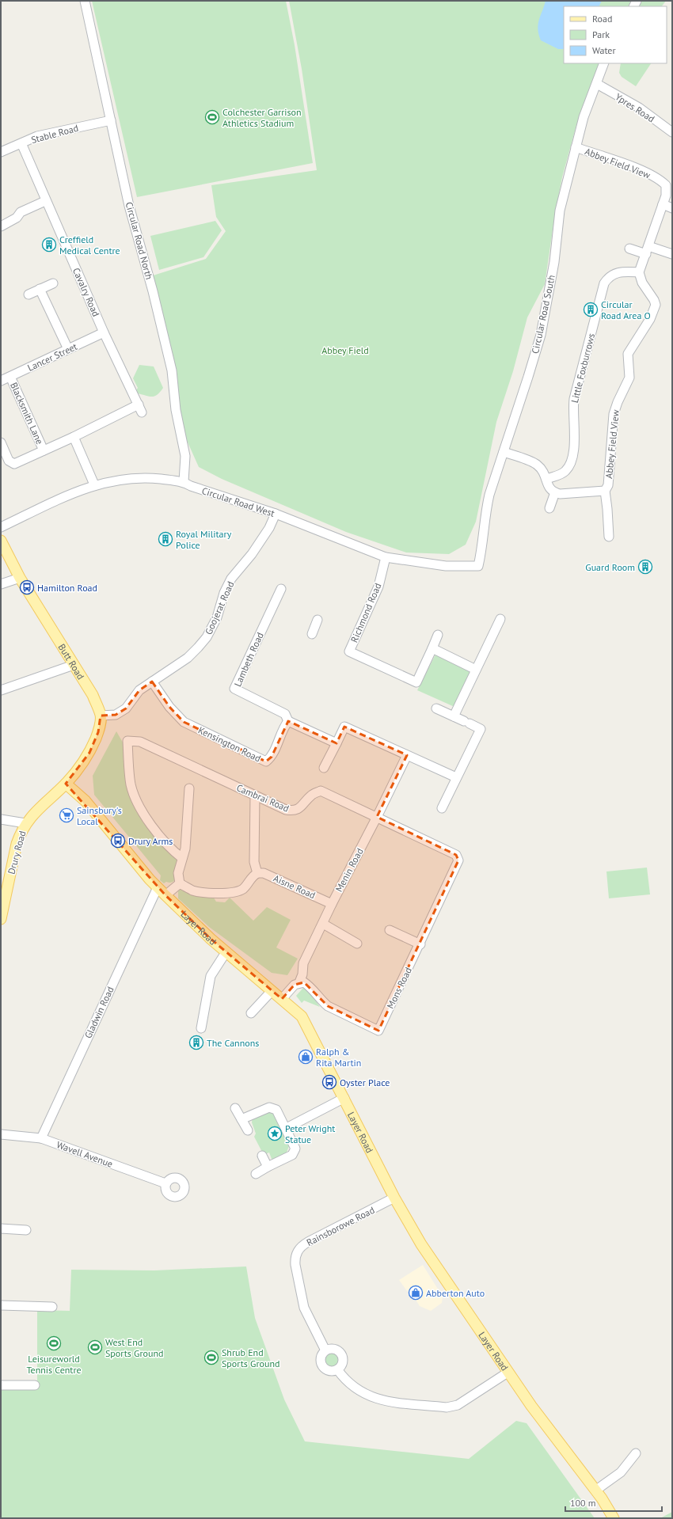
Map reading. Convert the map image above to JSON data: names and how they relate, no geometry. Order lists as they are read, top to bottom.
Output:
{
  "streets": {
    "main road": ["Butt Road", "Drury Road", "Layer Road"],
    "street": [
      "Ypres Road",
      "Stable Road",
      "Abbey Field View",
      "Circular Road North",
      "Cavalry Road",
      "Circular Road South",
      "Lancer Street",
      "Little Foxburrows",
      "Blacksmith Lane",
      "Circular Road West",
      "Goojerat Road",
      "Richmond Road",
      "Lambeth Road",
      "Kensington Road",
      "Cambrai Road",
      "Menin Road",
      "Aisne Road",
      "Mons Road",
      "Gladwin Road",
      "Wavell Avenue",
      "Rainsborowe Road"
    ]
  },
  "crossings": [
    ["Ypres Road", "Circular Road South"],
    ["Stable Road", "Circular Road North"],
    ["Stable Road", "Cavalry Road"],
    ["Abbey Field View", "Circular Road South"],
    ["Abbey Field View", "Little Foxburrows"],
    ["Circular Road North", "Circular Road West"],
    ["Cavalry Road", "Lancer Street"],
    ["Cavalry Road", "Blacksmith Lane"],
    ["Circular Road South", "Circular Road West"],
    ["Lancer Street", "Blacksmith Lane"],
    ["Circular Road West", "Goojerat Road"],
    ["Circular Road West", "Richmond Road"],
    ["Goojerat Road", "Butt Road"],
    ["Goojerat Road", "Kensington Road"],
    ["Lambeth Road", "Kensington Road"],
    ["Butt Road", "Drury Road"],
    ["Butt Road", "Layer Road"],
    ["Cambrai Road", "Menin Road"],
    ["Cambrai Road", "Mons Road"],
    ["Drury Road", "Layer Road"],
    ["Menin Road", "Aisne Road"],
    ["Menin Road", "Mons Road"],
    ["Layer Road", "Gladwin Road"],
    ["Layer Road", "Rainsborowe Road"],
    ["Gladwin Road", "Wavell Avenue"]
  ],
  "parks": ["Abbey Field"],
  "places": {
    "sports": [
      "Colchester Garrison Athletics Stadium",
      "Leisureworld Tennis Centre",
      "West End Sports Ground",
      "Shrub End Sports Ground"
    ],
    "building": [
      "Creffield Medical Centre",
      "Circular Road Area O",
      "Royal Military Police",
      "Guard Room",
      "The Cannons"
    ],
    "bus stop": ["Hamilton Road", "Drury Arms", "Oyster Place"],
    "supermarket": ["Sainsbury's Local"],
    "shop": ["Ralph & Rita Martin", "Abberton Auto"],
    "place": ["Peter Wright Statue"]
  },
  "legend": ["Road", "Park", "Water"],
  "scale_bar": "100 m"
}
